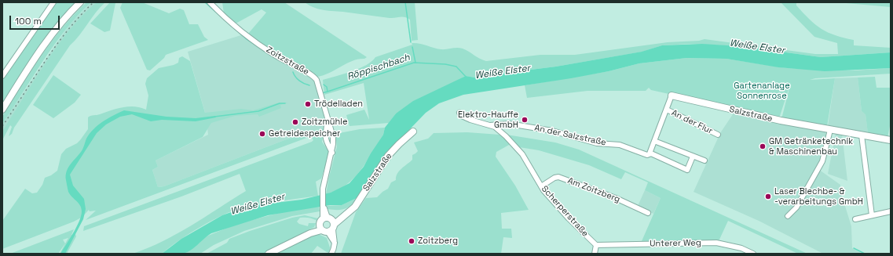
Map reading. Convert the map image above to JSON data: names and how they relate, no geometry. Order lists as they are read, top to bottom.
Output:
{
  "streets": {
    "main road": ["Salzstraße"],
    "street": [
      "Zoitzstraße",
      "An der Flur",
      "An der Salzstraße",
      "Am Zoitzberg",
      "Scherperstraße",
      "Unterer Weg"
    ]
  },
  "crossings": [
    ["Zoitzstraße", "Salzstraße"],
    ["An der Salzstraße", "Scherperstraße"],
    ["Am Zoitzberg", "Scherperstraße"],
    ["Scherperstraße", "Unterer Weg"]
  ],
  "water": ["Weiße Elster", "Röppischbach"],
  "parks": ["Gartenanlage Sonnenrose"],
  "places": [
    "Trödelladen",
    "Elektro-Hauffe GmbH",
    "Zoitzmühle",
    "Getreidespeicher",
    "GM Getränketechnik & Maschinenbau",
    "Laser Blechbe- & -verarbeitungs GmbH",
    "Zoitzberg"
  ],
  "scale_bar": "100 m"
}
